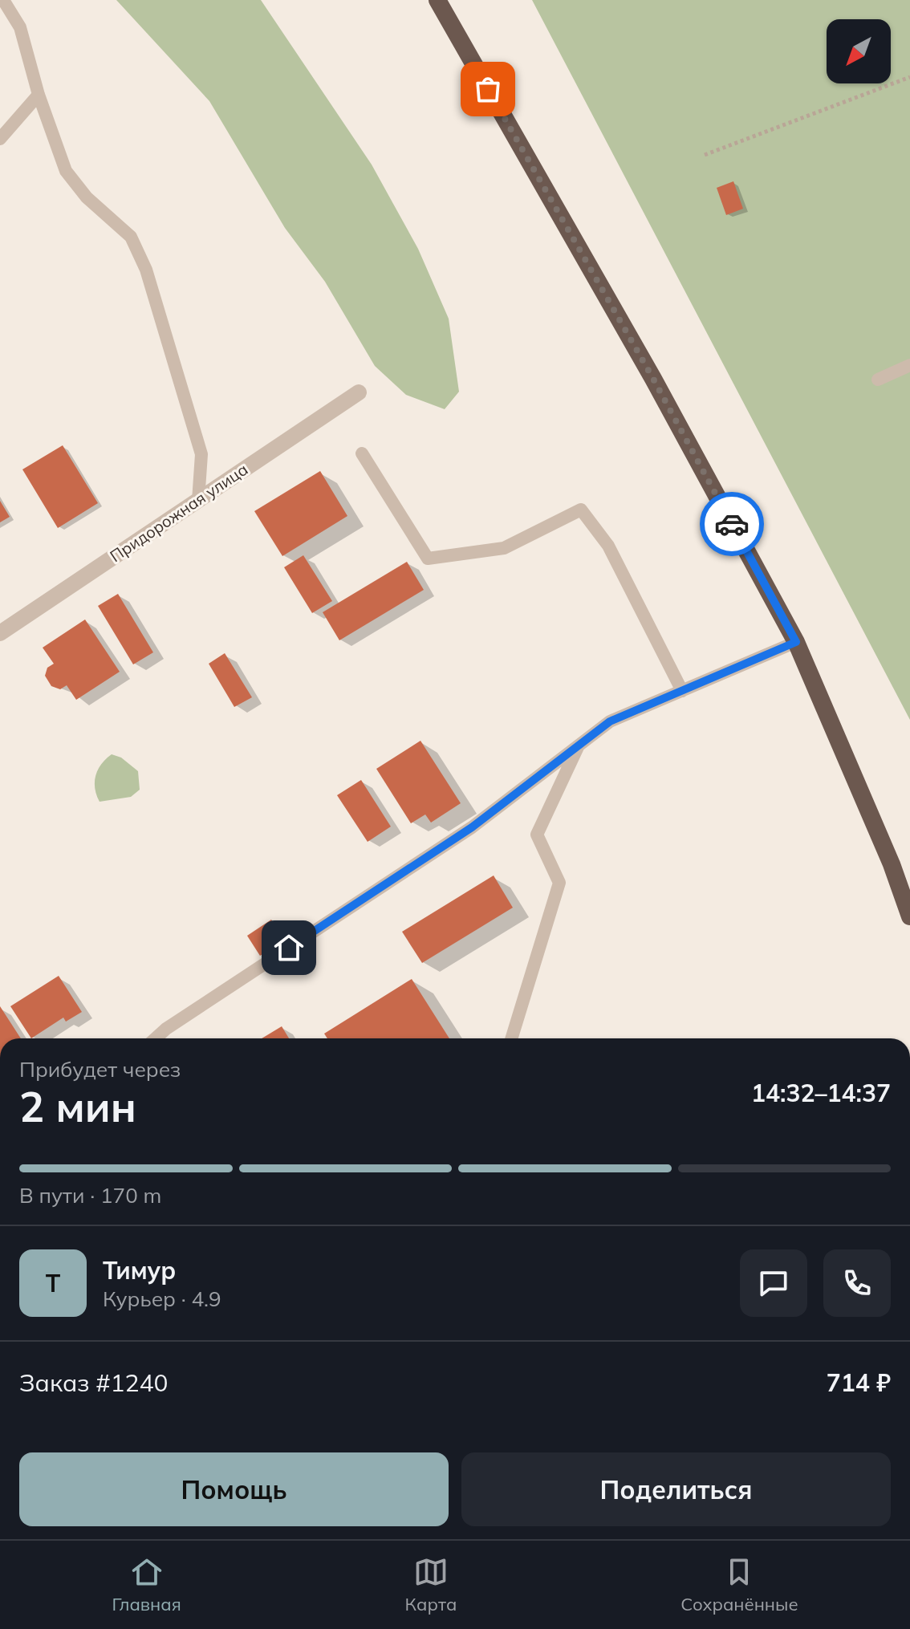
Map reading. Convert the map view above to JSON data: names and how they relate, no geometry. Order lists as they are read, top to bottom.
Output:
{
  "streets": {
    "street": ["Придорожная улица"]
  },
  "north": "bottom left",
  "page": {
    "heading": ["2 мин", "Прибудет через", "14:32–14:37"],
    "panel": [
      "Тимур",
      "Курьер · 4.9",
      "Заказ #1240",
      "714 ₽"
    ],
    "bar": "В пути · 170 m",
    "round": "Т",
    "buttons": ["Помощь", "Поделиться"],
    "tabs": ["Главная", "Карта", "Сохранённые"]
  }
}
